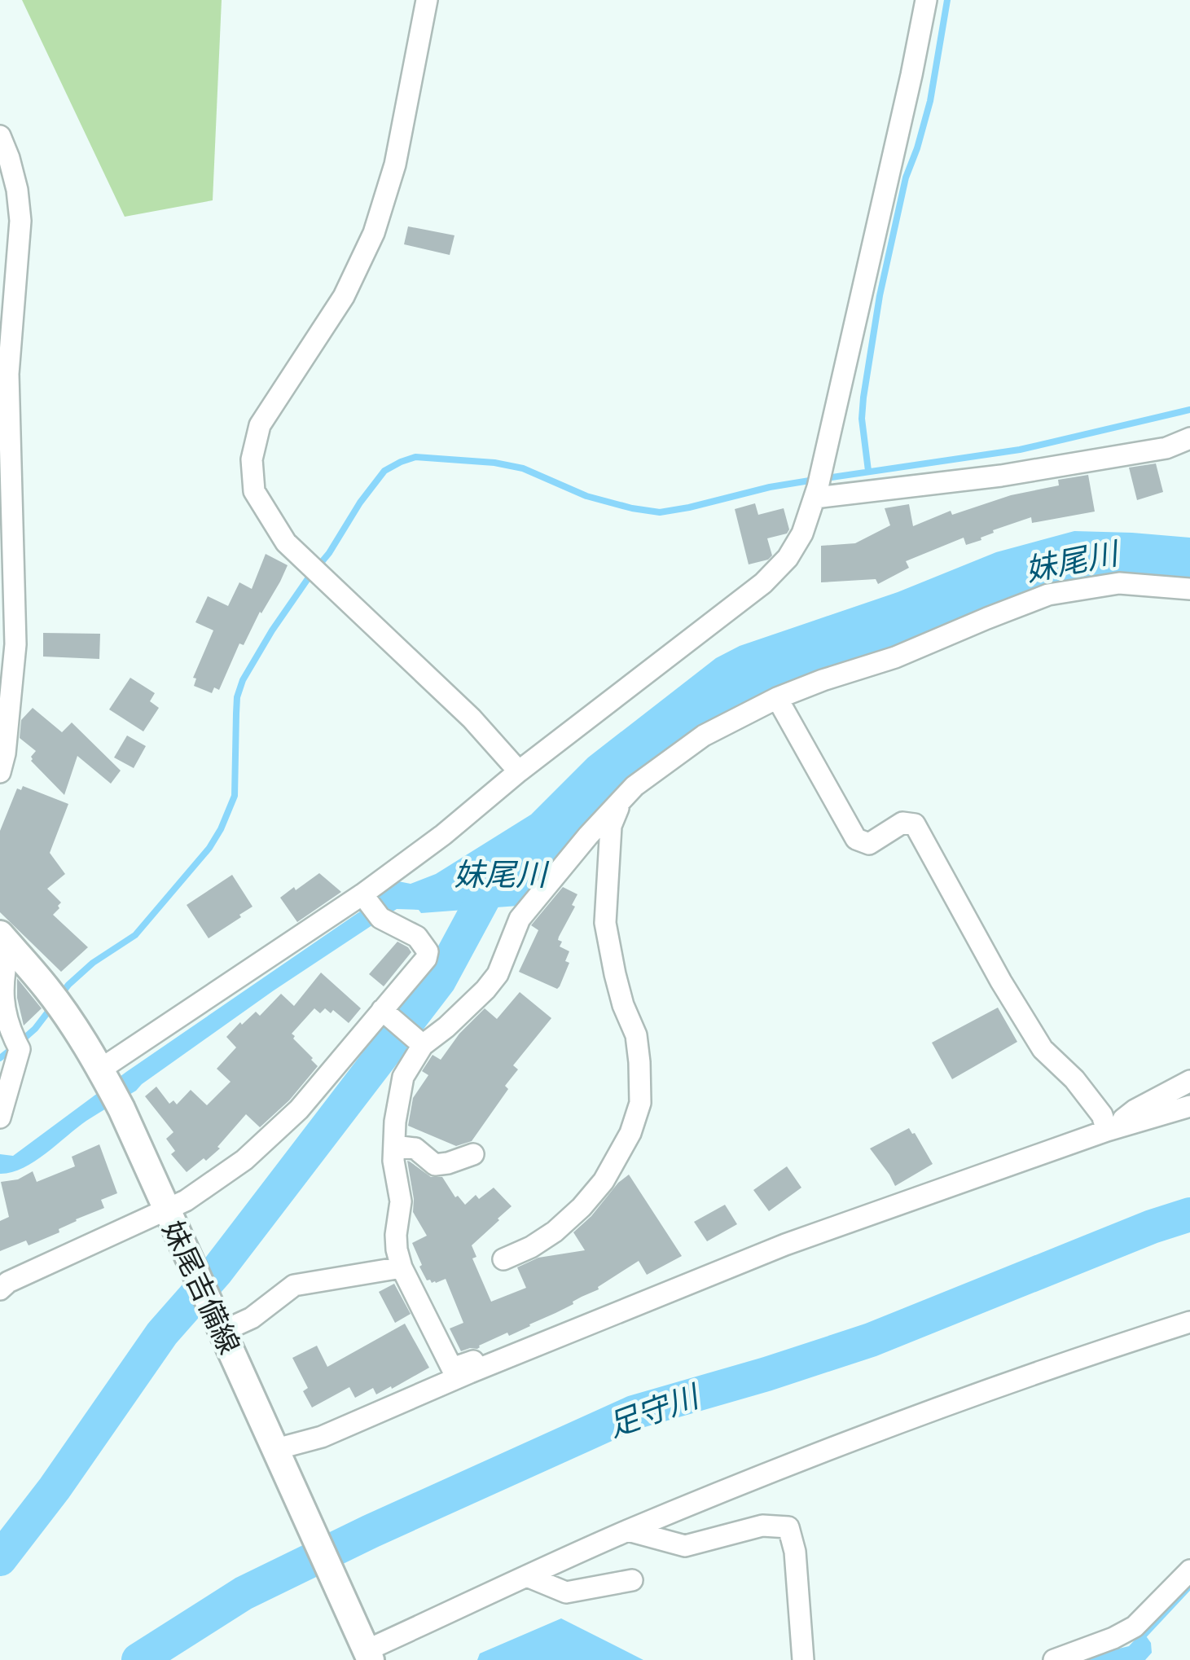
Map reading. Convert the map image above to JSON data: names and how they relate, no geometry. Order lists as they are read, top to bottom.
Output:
{
  "streets": {
    "main road": ["妹尾吉備線"]
  },
  "water": ["妹尾川", "足守川"]
}
